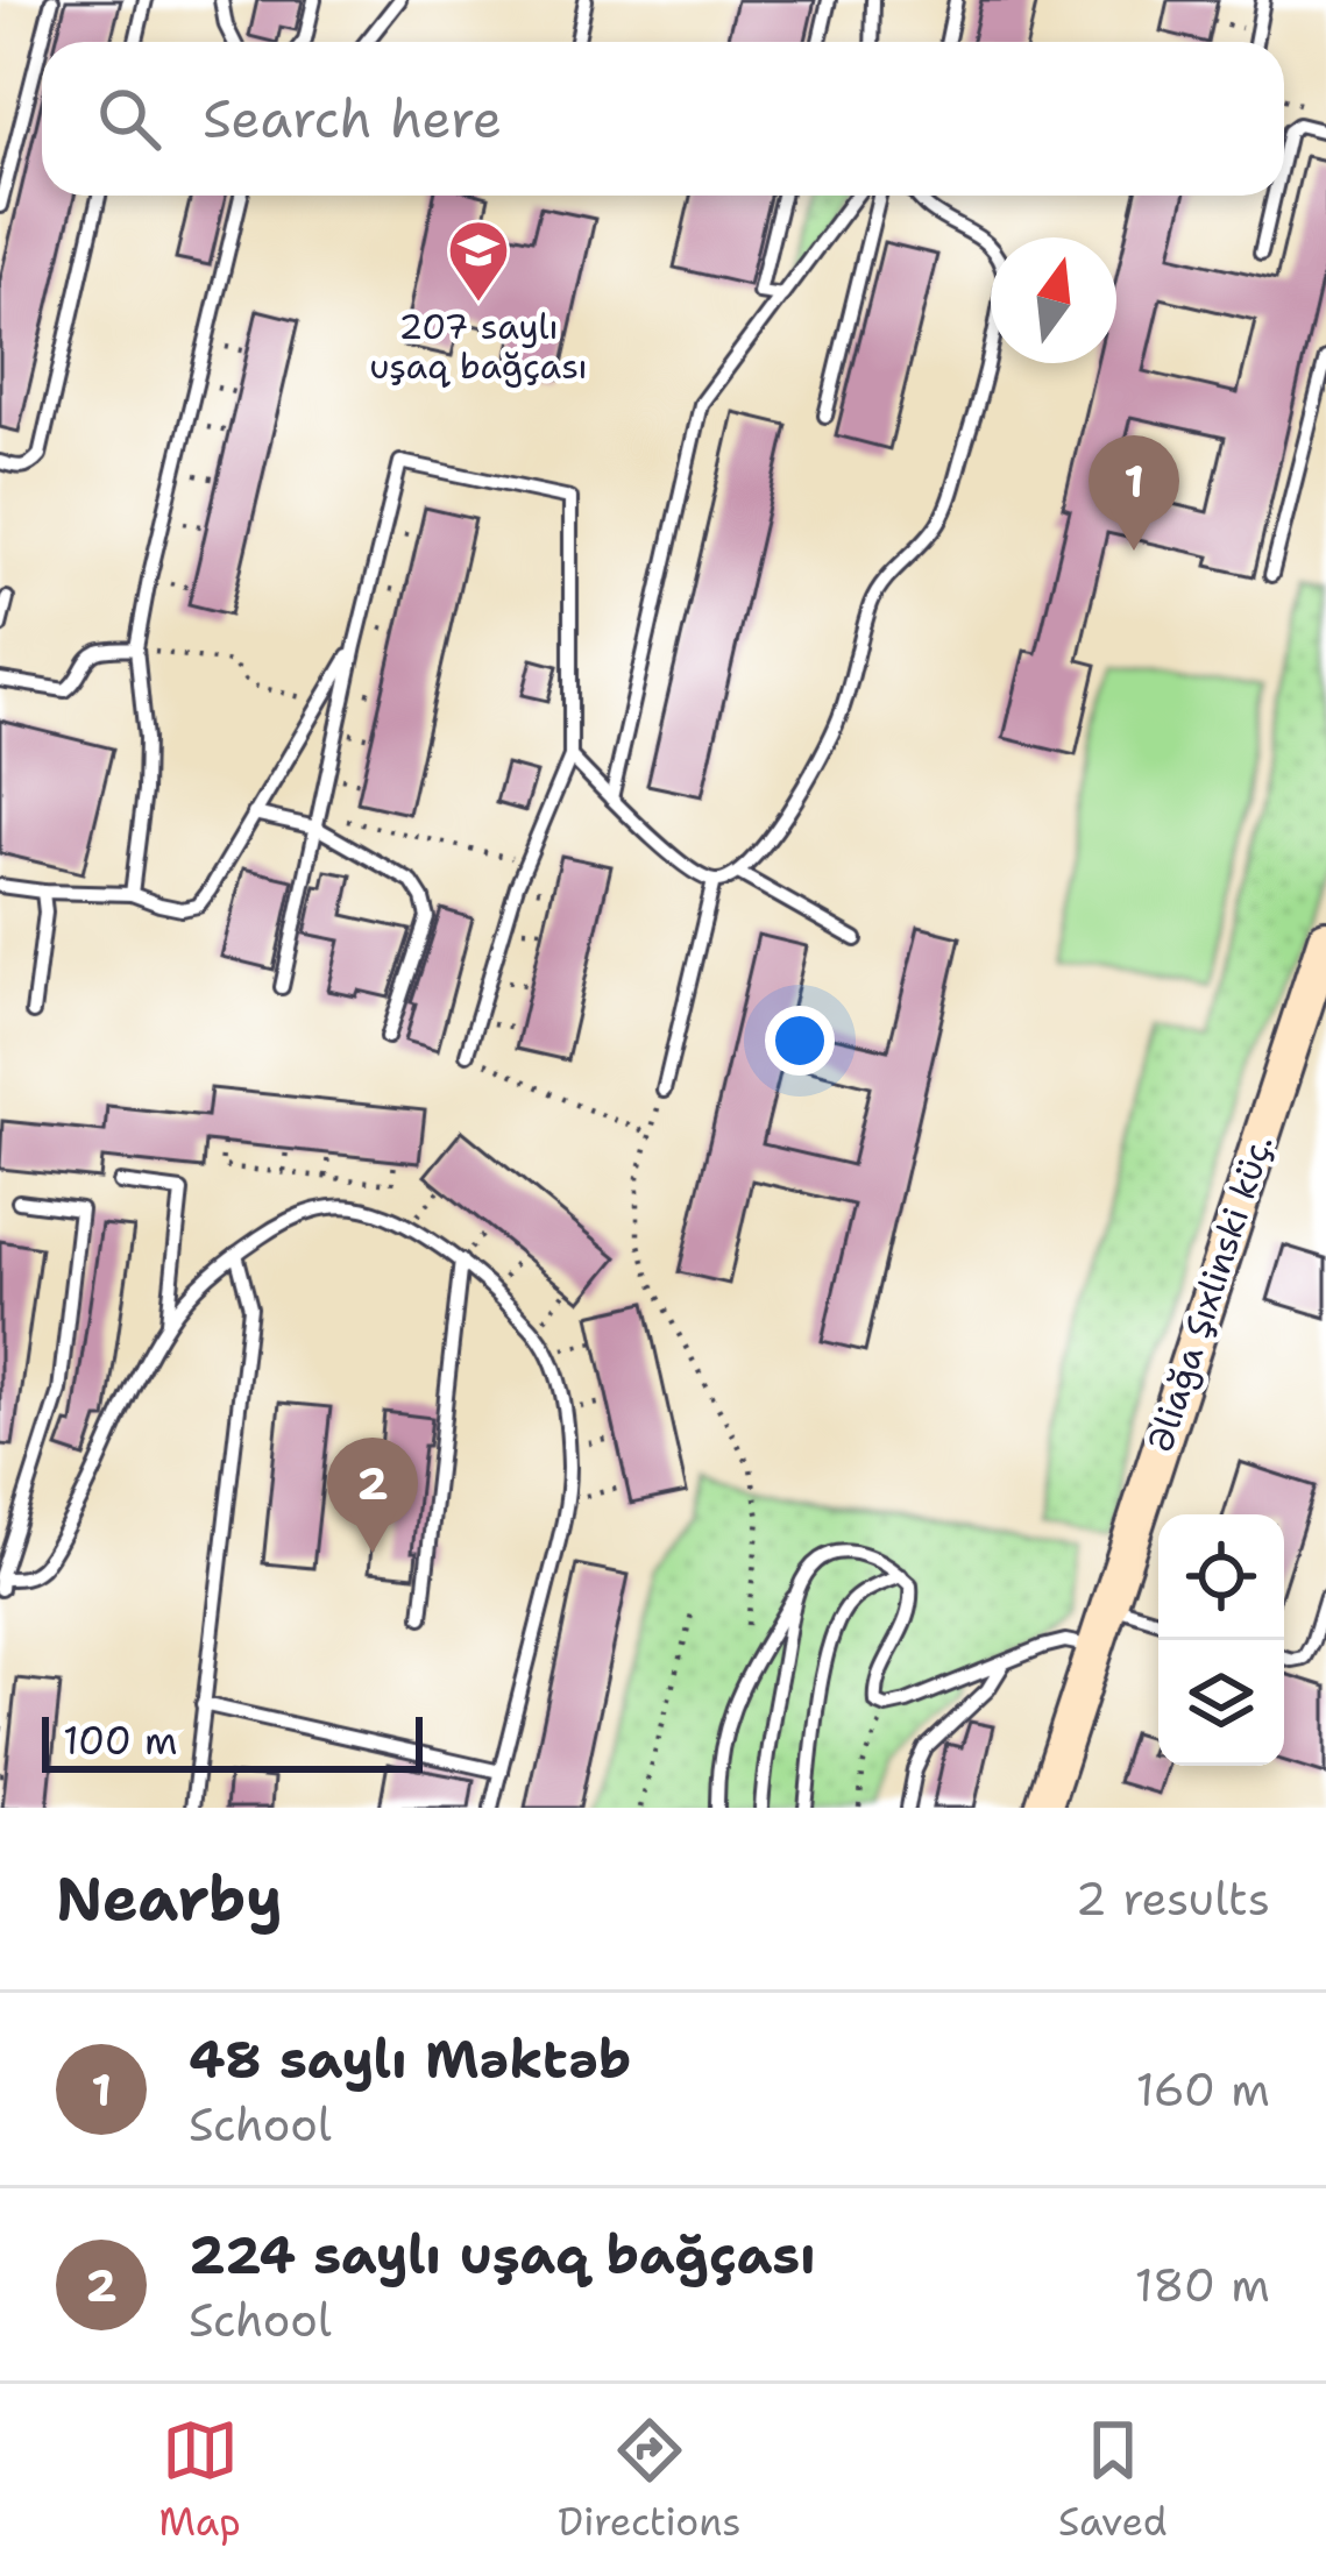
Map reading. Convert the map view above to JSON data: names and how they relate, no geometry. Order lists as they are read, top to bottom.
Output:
{
  "streets": {
    "main road": ["Əliağa Şıxlinski küç."]
  },
  "places": {
    "school or university": ["207 saylı uşaq bağçası"]
  },
  "scale_bar": "100 m",
  "north": "top",
  "page": {
    "search": "Search here",
    "pins": ["1", "2"],
    "scale": "100 m",
    "heading": ["Nearby", "2 results"],
    "list": [
      {
        "mark": "1",
        "name": "48 saylı Məktəb",
        "note": "School",
        "value": "160 m"
      },
      {
        "mark": "2",
        "name": "224 saylı uşaq bağçası",
        "note": "School",
        "value": "180 m"
      }
    ],
    "nav": ["Map", "Directions", "Saved"]
  }
}
